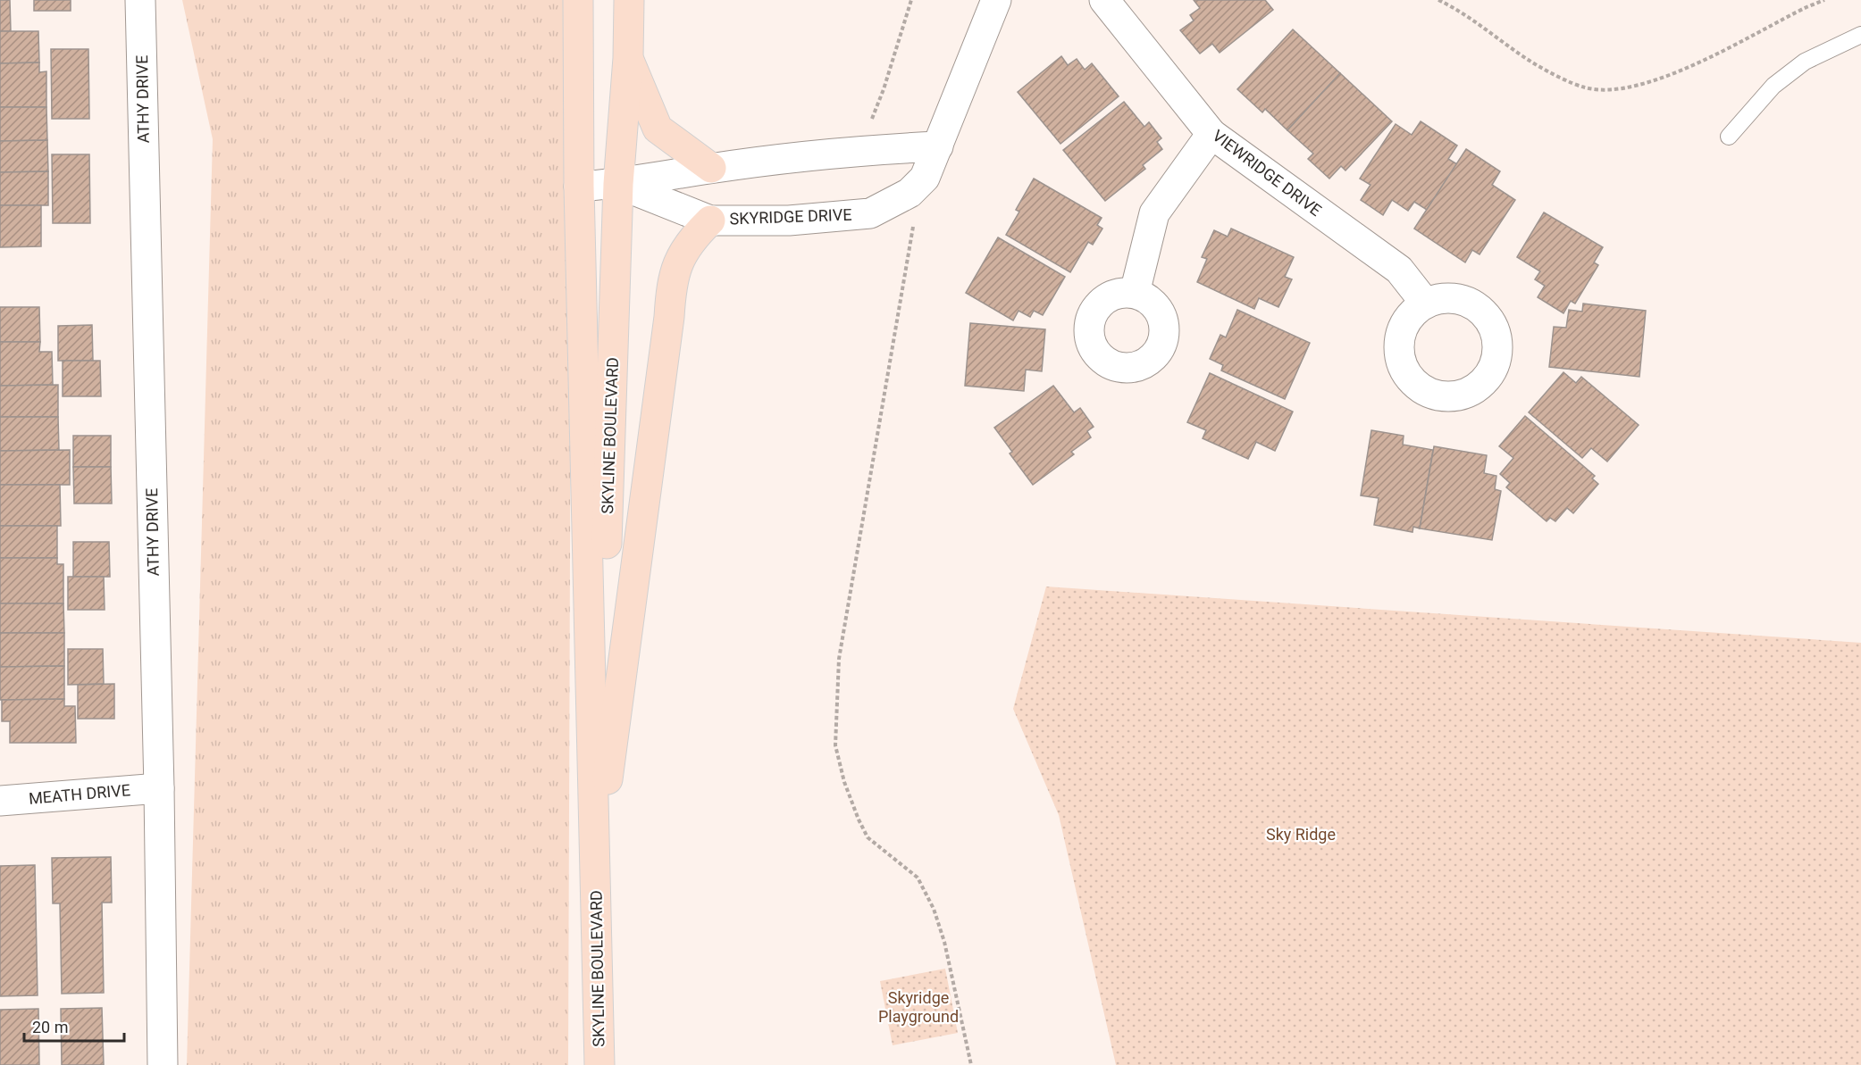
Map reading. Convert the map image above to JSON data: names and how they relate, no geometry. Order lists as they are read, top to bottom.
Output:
{
  "streets": {
    "main road": ["SKYLINE BOULEVARD"],
    "street": [
      "ATHY DRIVE",
      "VIEWRIDGE DRIVE",
      "SKYRIDGE DRIVE",
      "MEATH DRIVE"
    ]
  },
  "crossings": [
    ["ATHY DRIVE", "MEATH DRIVE"],
    ["SKYRIDGE DRIVE", "SKYLINE BOULEVARD"]
  ],
  "parks": ["Sky Ridge", "Skyridge Playground"],
  "scale_bar": "20 m"
}
